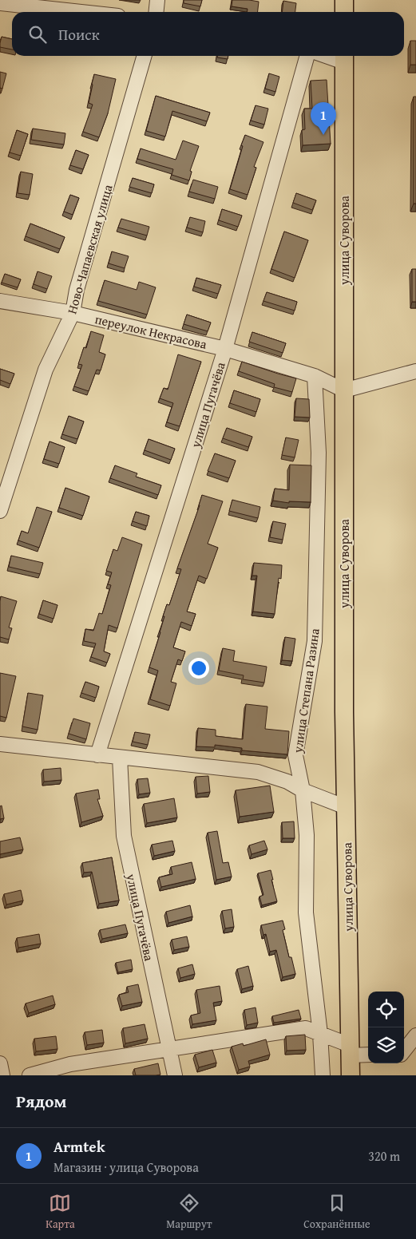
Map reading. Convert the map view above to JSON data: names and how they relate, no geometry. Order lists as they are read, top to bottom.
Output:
{
  "streets": {
    "main road": ["улица Суворова"],
    "street": [
      "Ново-Чапаевская улица",
      "переулок Некрасова",
      "улица Пугачёва",
      "улица Степана Разина"
    ]
  },
  "crossings": [
    ["улица Суворова", "переулок Некрасова"],
    ["Ново-Чапаевская улица", "переулок Некрасова"],
    ["переулок Некрасова", "улица Пугачёва"],
    ["переулок Некрасова", "улица Степана Разина"]
  ],
  "page": {
    "search": "Поиск",
    "pins": "1",
    "heading": "Рядом",
    "list": [
      {
        "mark": "1",
        "name": "Armtek",
        "note": "Магазин · улица Суворова",
        "value": "320 m"
      }
    ],
    "nav": ["Карта", "Маршрут", "Сохранённые"]
  }
}
